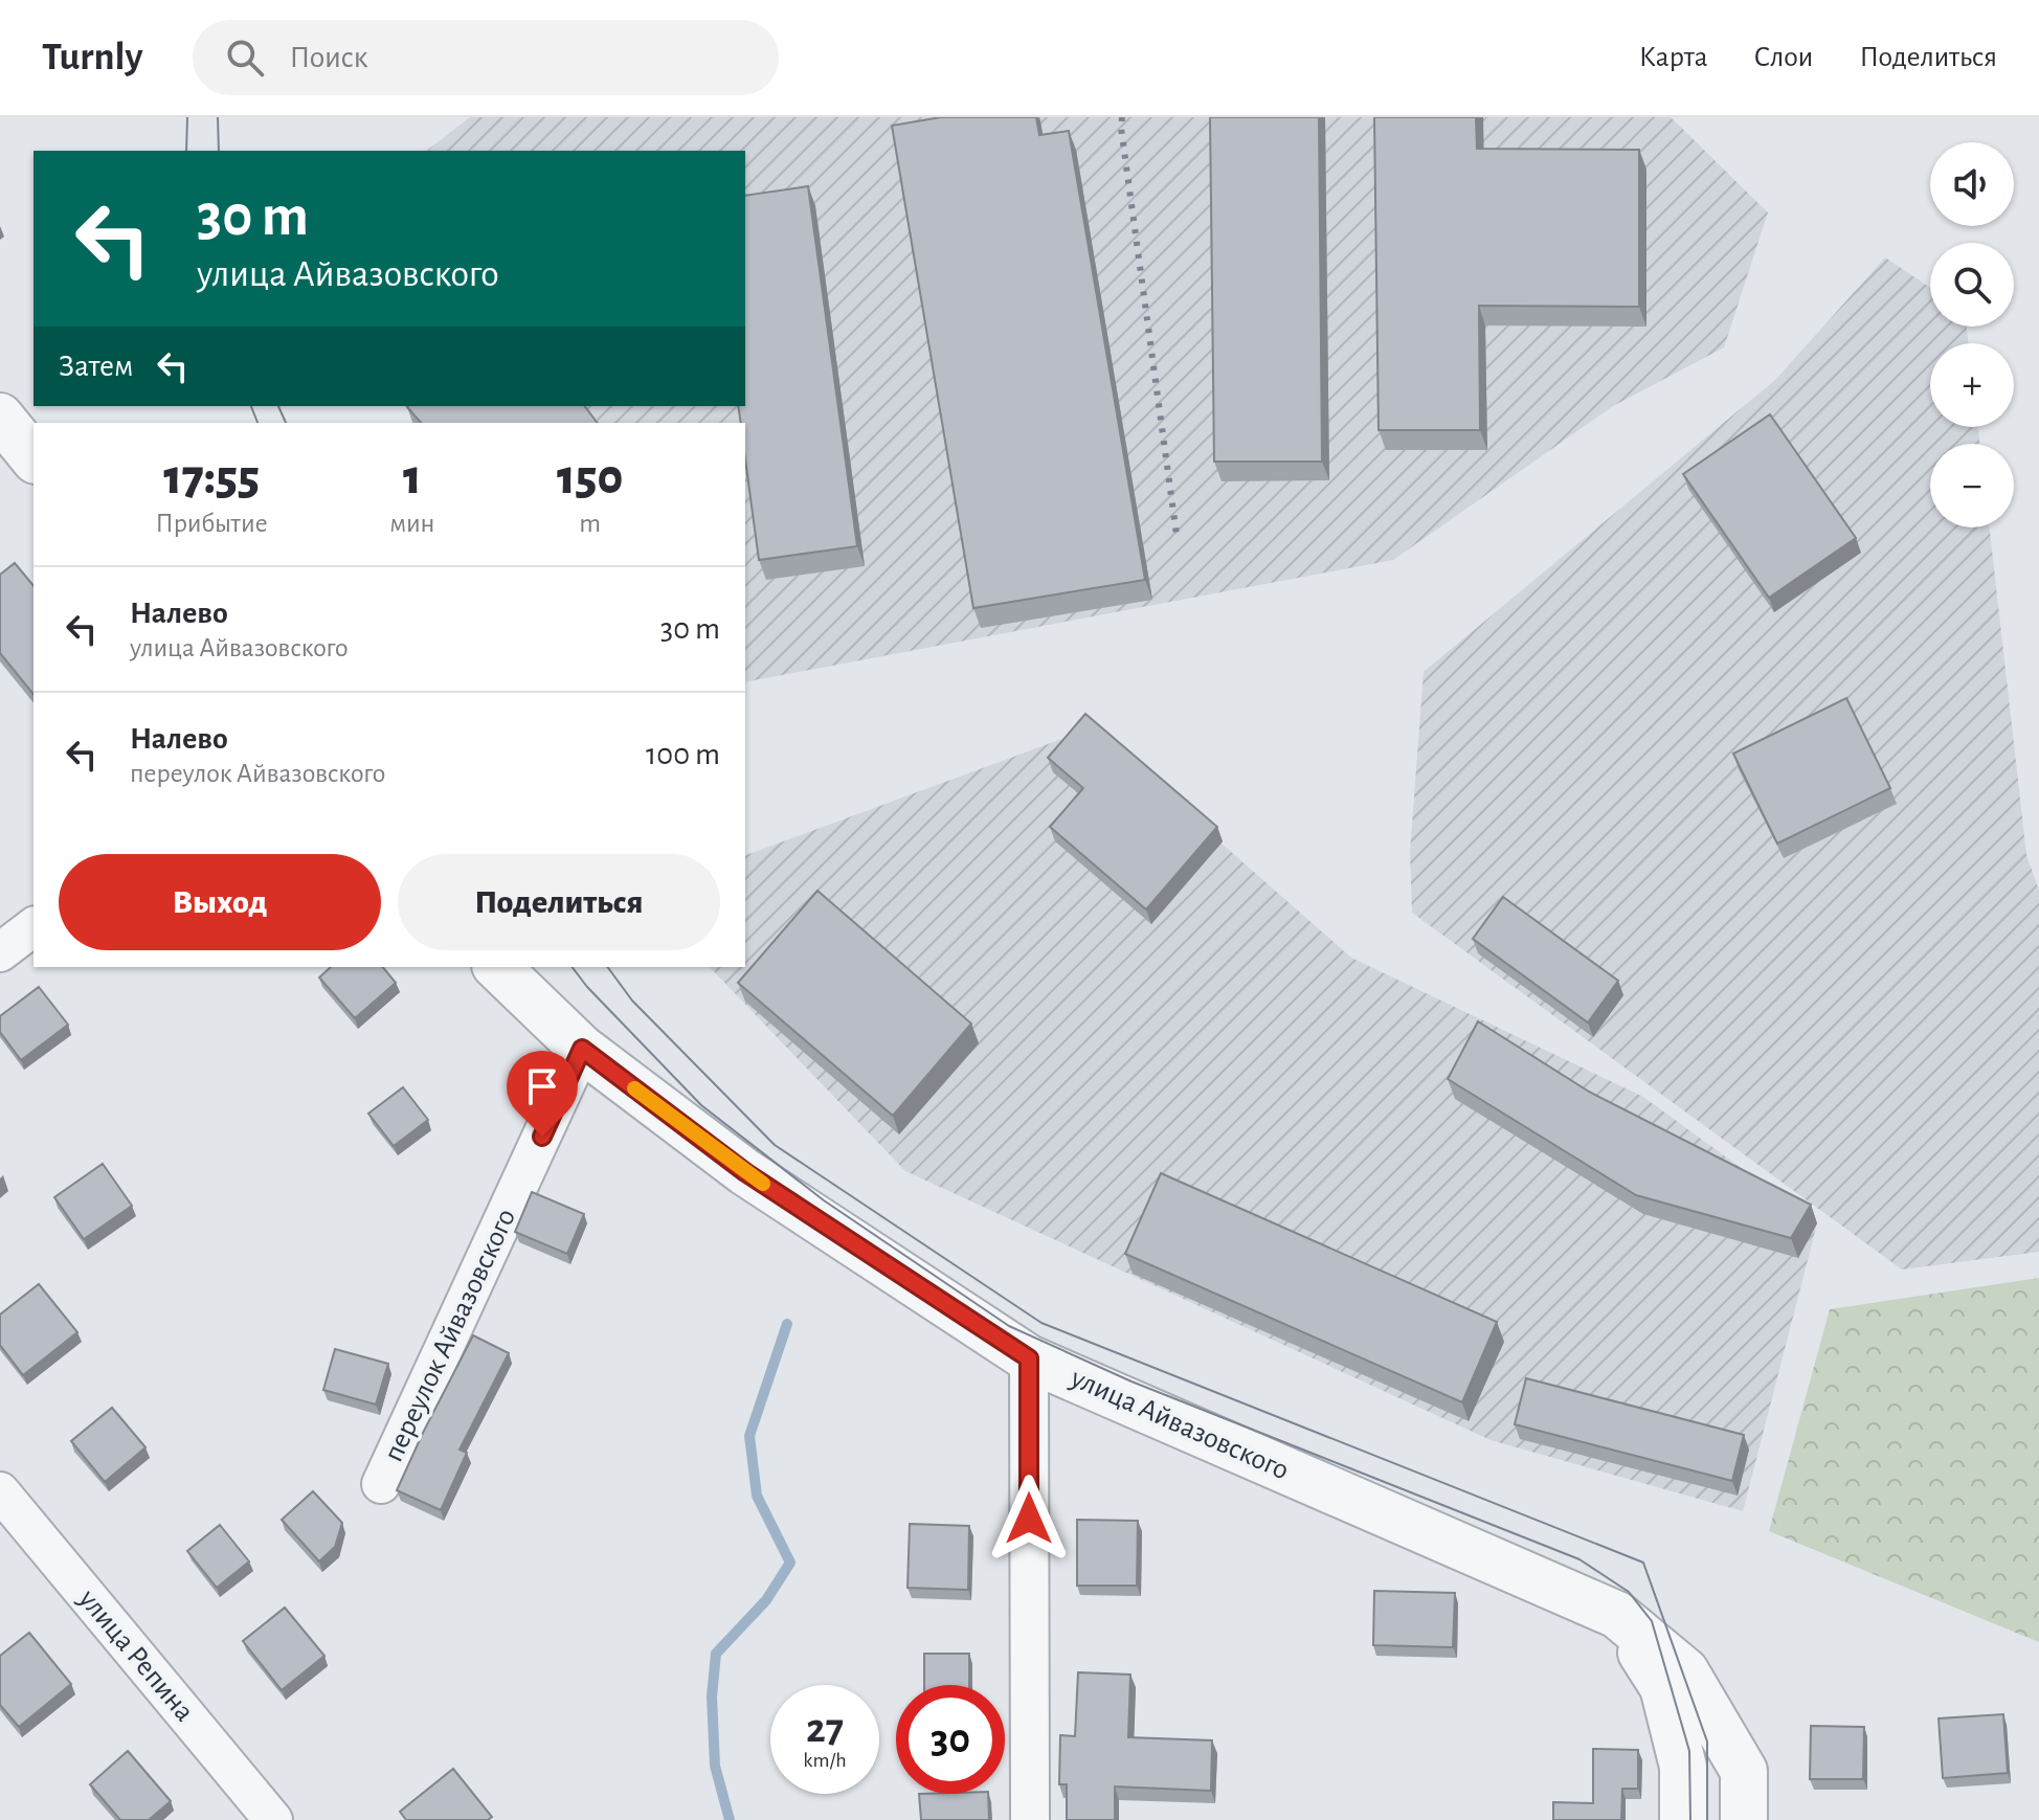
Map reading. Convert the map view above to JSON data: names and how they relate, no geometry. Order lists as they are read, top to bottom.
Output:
{
  "streets": {
    "street": ["переулок Айвазовского", "улица Айвазовского", "улица Репина"]
  },
  "crossings": [
    ["переулок Айвазовского", "улица Айвазовского"]
  ],
  "page": {
    "header": "Turnly",
    "search": "Поиск",
    "nav": ["Карта", "Слои", "Поделиться"],
    "map_buttons": ["+", "−"],
    "turn": ["30 m", "улица Айвазовского"],
    "then": "Затем",
    "eta": [
      "17:55",
      "Прибытие",
      "1",
      "мин",
      "150",
      "m"
    ],
    "list": [
      {
        "name": "Налево",
        "note": "улица Айвазовского",
        "value": "30 m"
      },
      {
        "name": "Налево",
        "note": "переулок Айвазовского",
        "value": "100 m"
      }
    ],
    "buttons": ["Выход", "Поделиться"],
    "speed": "27 km/h",
    "limit": "30"
  }
}
